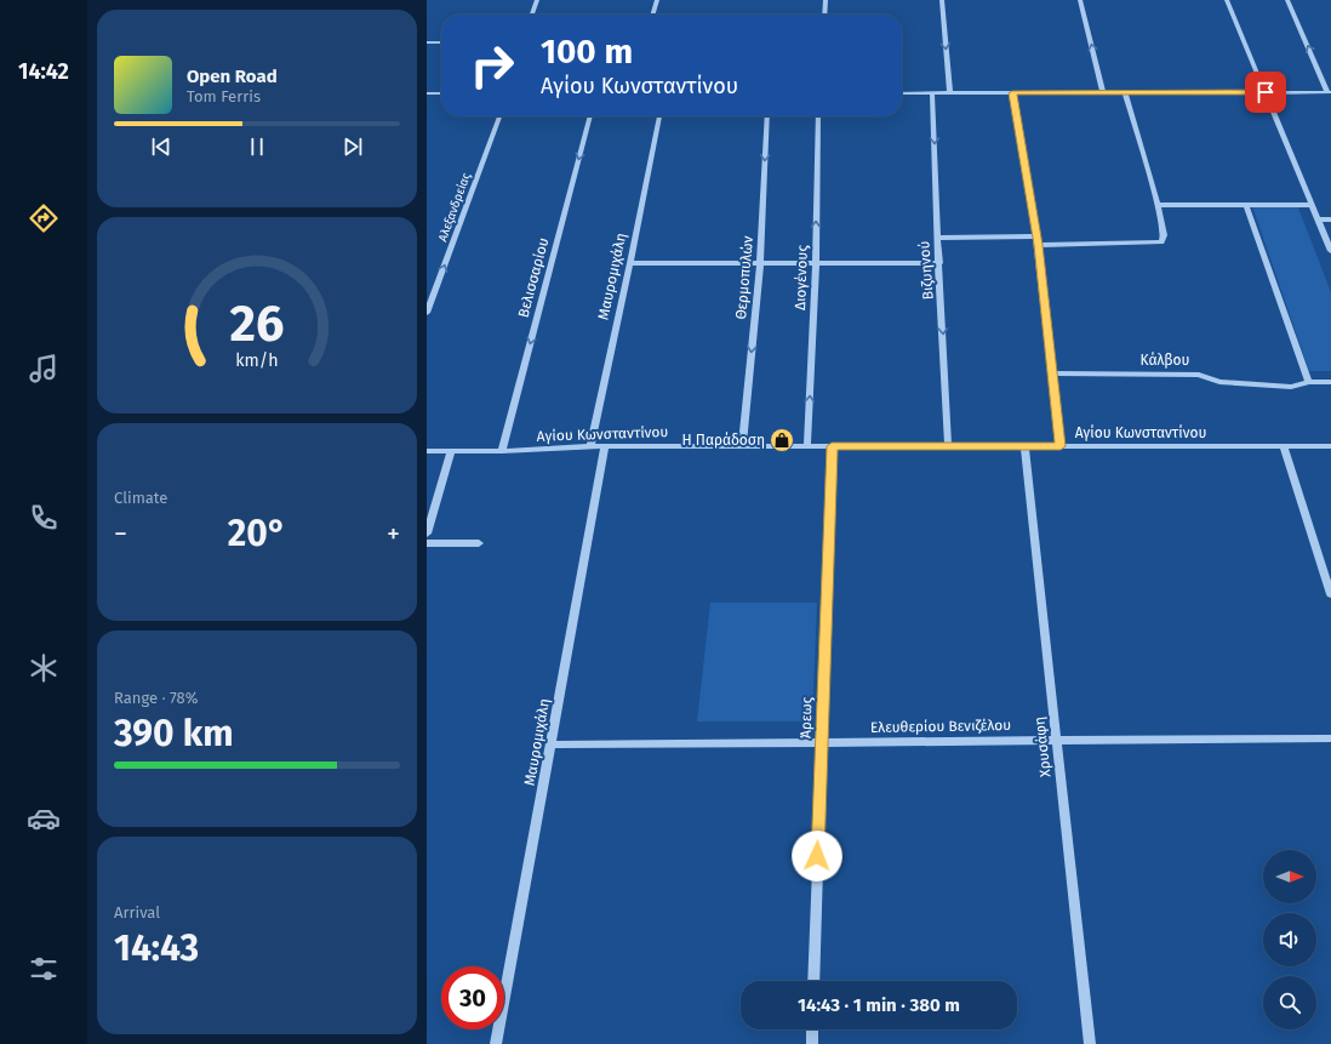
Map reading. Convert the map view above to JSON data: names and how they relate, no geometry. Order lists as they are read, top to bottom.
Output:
{
  "streets": {
    "street": [
      "Αλεξανδρείας",
      "Βιζυηνού",
      "Μαυρομιχάλη",
      "Βελισσαρίου",
      "Θερμοπυλών",
      "Διογένους",
      "Κάλβου",
      "Αγίου Κωνσταντίνου",
      "Άρεως",
      "Ελευθερίου Βενιζέλου",
      "Χρυσάφη"
    ]
  },
  "crossings": [
    ["Βιζυηνού", "Αγίου Κωνσταντίνου"],
    ["Μαυρομιχάλη", "Αγίου Κωνσταντίνου"],
    ["Μαυρομιχάλη", "Ελευθερίου Βενιζέλου"],
    ["Βελισσαρίου", "Αγίου Κωνσταντίνου"],
    ["Θερμοπυλών", "Αγίου Κωνσταντίνου"],
    ["Διογένους", "Αγίου Κωνσταντίνου"],
    ["Αγίου Κωνσταντίνου", "Άρεως"],
    ["Αγίου Κωνσταντίνου", "Χρυσάφη"],
    ["Άρεως", "Ελευθερίου Βενιζέλου"],
    ["Ελευθερίου Βενιζέλου", "Χρυσάφη"]
  ],
  "one_way": [
    "Αλεξανδρείας",
    "Βιζυηνού",
    "Βελισσαρίου",
    "Θερμοπυλών",
    "Διογένους"
  ],
  "places": {
    "shop": ["Η Παράδοση"]
  },
  "north": "right",
  "page": {
    "tabs": "14:42",
    "turn": ["100 m", "Αγίου Κωνσταντίνου"],
    "song": ["Open Road", "Tom Ferris"],
    "tile": [
      "Climate",
      ["Range · 78%", "390 km"],
      ["Arrival", "14:43"]
    ],
    "heat": ["−", "20°", "+"],
    "limit": "30",
    "trip": "14:43 · 1 min · 380 m",
    "gauge": ["26", "km/h"]
  }
}
